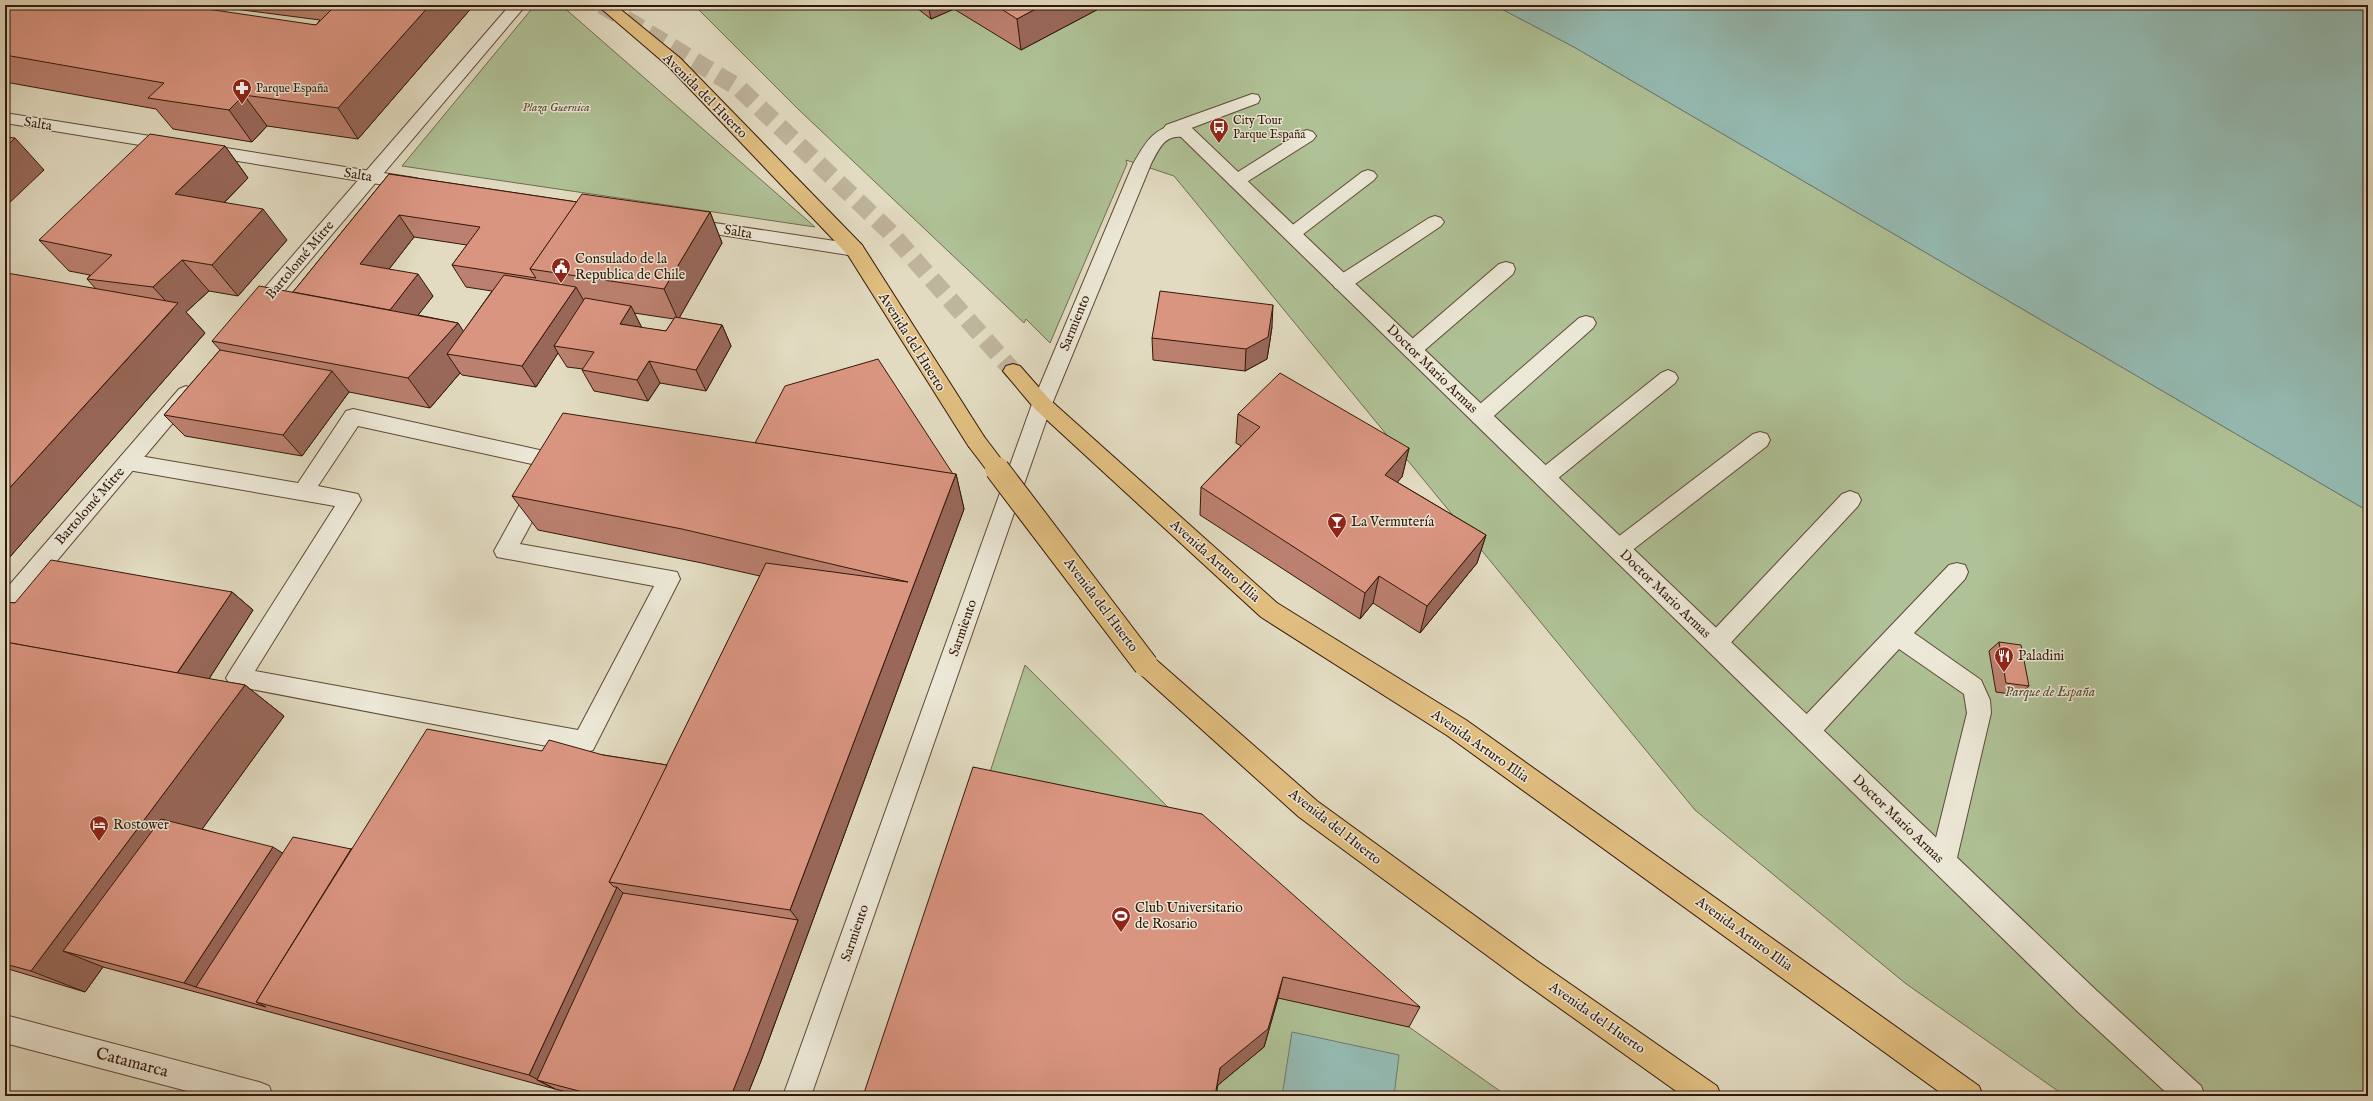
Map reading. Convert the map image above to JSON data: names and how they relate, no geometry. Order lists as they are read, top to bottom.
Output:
{
  "streets": {
    "main road": ["Avenida del Huerto", "Avenida Arturo Illia"],
    "street": [
      "Salta",
      "Bartolomé Mitre",
      "Sarmiento",
      "Doctor Mario Armas",
      "Catamarca"
    ]
  },
  "crossings": [
    ["Avenida del Huerto", "Salta"],
    ["Salta", "Bartolomé Mitre"],
    ["Sarmiento", "Doctor Mario Armas"],
    ["Sarmiento", "Avenida Arturo Illia"]
  ],
  "parks": ["Plaza Guernica", "Parque de España"],
  "places": {
    "pharmacy": ["Parque España"],
    "bus stop": ["City Tour Parque España"],
    "public building": ["Consulado de la Republica de Chile"],
    "bar": ["La Vermutería"],
    "restaurant": ["Paladini"],
    "hotel": ["Rostower"],
    "sports": ["Club Universitario de Rosario"]
  }
}
